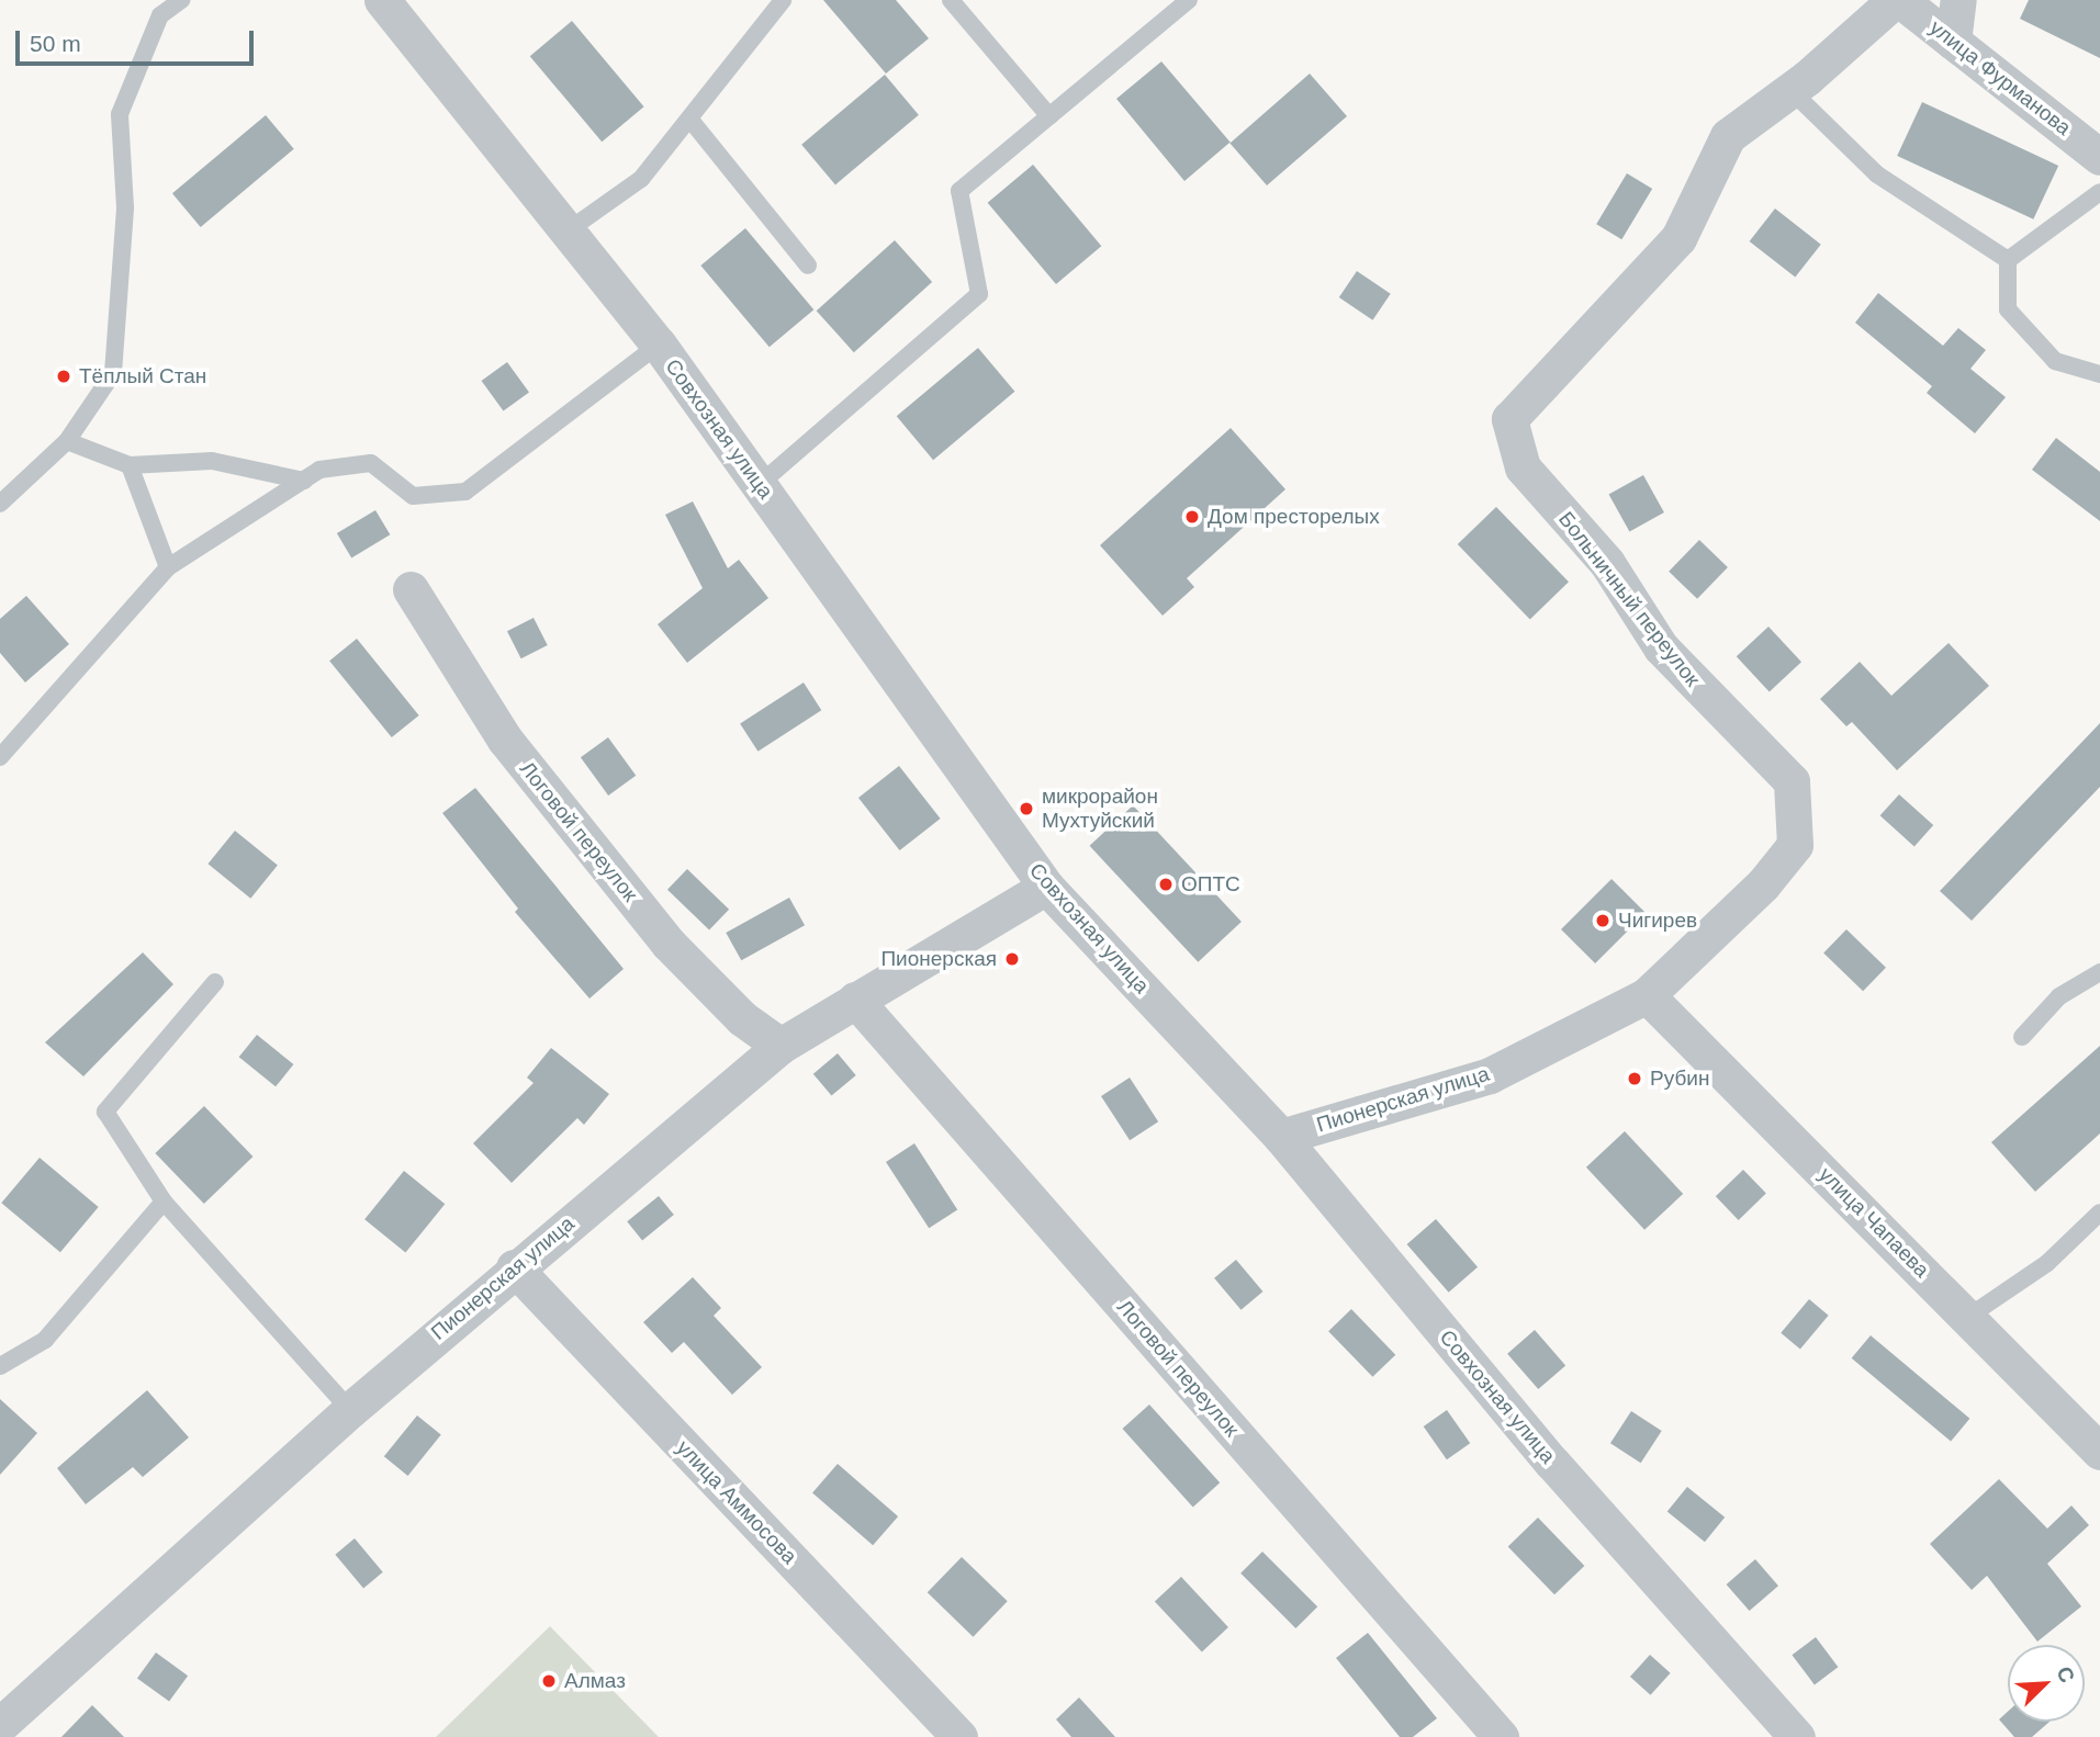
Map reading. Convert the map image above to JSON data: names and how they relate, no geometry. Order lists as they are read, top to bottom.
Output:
{
  "streets": {
    "street": [
      "улица Фурманова",
      "Совхозная улица",
      "Больничный переулок",
      "Логовой переулок",
      "Пионерская улица",
      "улица Чапаева",
      "улица Аммосова"
    ]
  },
  "crossings": [
    ["Совхозная улица", "Пионерская улица"],
    ["Больничный переулок", "Пионерская улица"],
    ["Больничный переулок", "улица Чапаева"],
    ["Логовой переулок", "Пионерская улица"],
    ["Пионерская улица", "улица Чапаева"],
    ["Пионерская улица", "улица Аммосова"]
  ],
  "places": [
    "Тёплый Стан",
    "Дом престорелых",
    "микрорайон Мухтуйский",
    "ОПТС",
    "Чигирев",
    "Пионерская",
    "Рубин",
    "Алмаз"
  ],
  "scale_bar": "50 m",
  "north": "top right"
}
